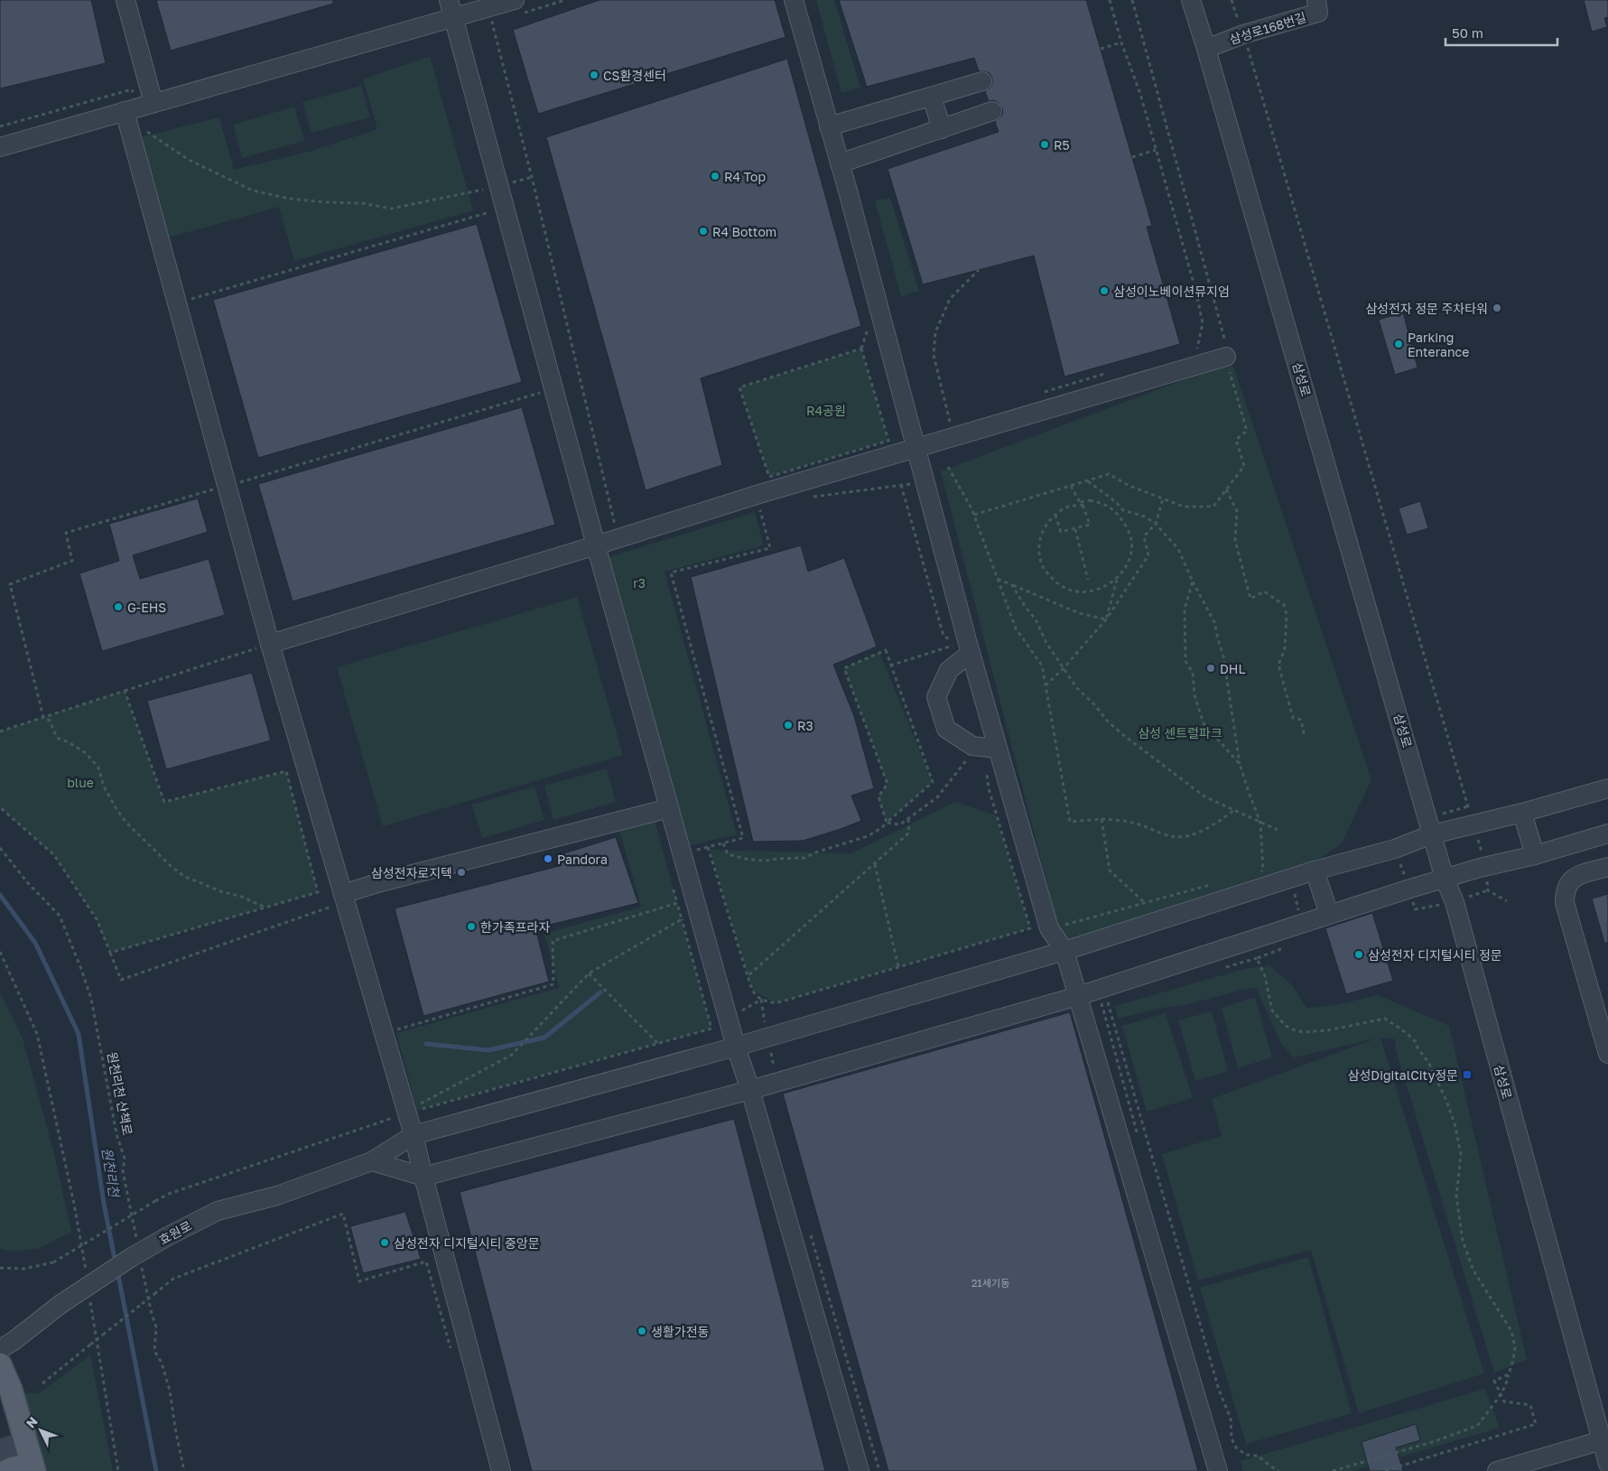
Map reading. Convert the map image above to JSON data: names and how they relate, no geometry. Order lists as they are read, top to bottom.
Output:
{
  "streets": {
    "street": ["삼성로168번길", "삼성로", "효원로"],
    "path": ["원천리천 산책로"]
  },
  "crossings": [
    ["삼성로168번길", "삼성로"],
    ["삼성로", "효원로"]
  ],
  "water": ["원천리천"],
  "parks": [
    "R4공원",
    "r3",
    "삼성 센트럴파크",
    "blue"
  ],
  "places": {
    "other": [
      "CS환경센터",
      "R5",
      "R4 Top",
      "R4 Bottom",
      "삼성이노베이션뮤지엄",
      "삼성전자 정문 주차타워",
      "Parking Enterance",
      "G-EHS",
      "DHL",
      "R3",
      "Pandora",
      "삼성전자로지텍",
      "한가족프라자",
      "삼성전자 디지털시티 정문",
      "삼성전자 디지털시티 중앙문",
      "생활가전동"
    ],
    "transit": ["삼성DigitalCity정문"]
  },
  "house_numbers": ["21세기동"],
  "scale_bar": "50 m",
  "north": "top left"
}
